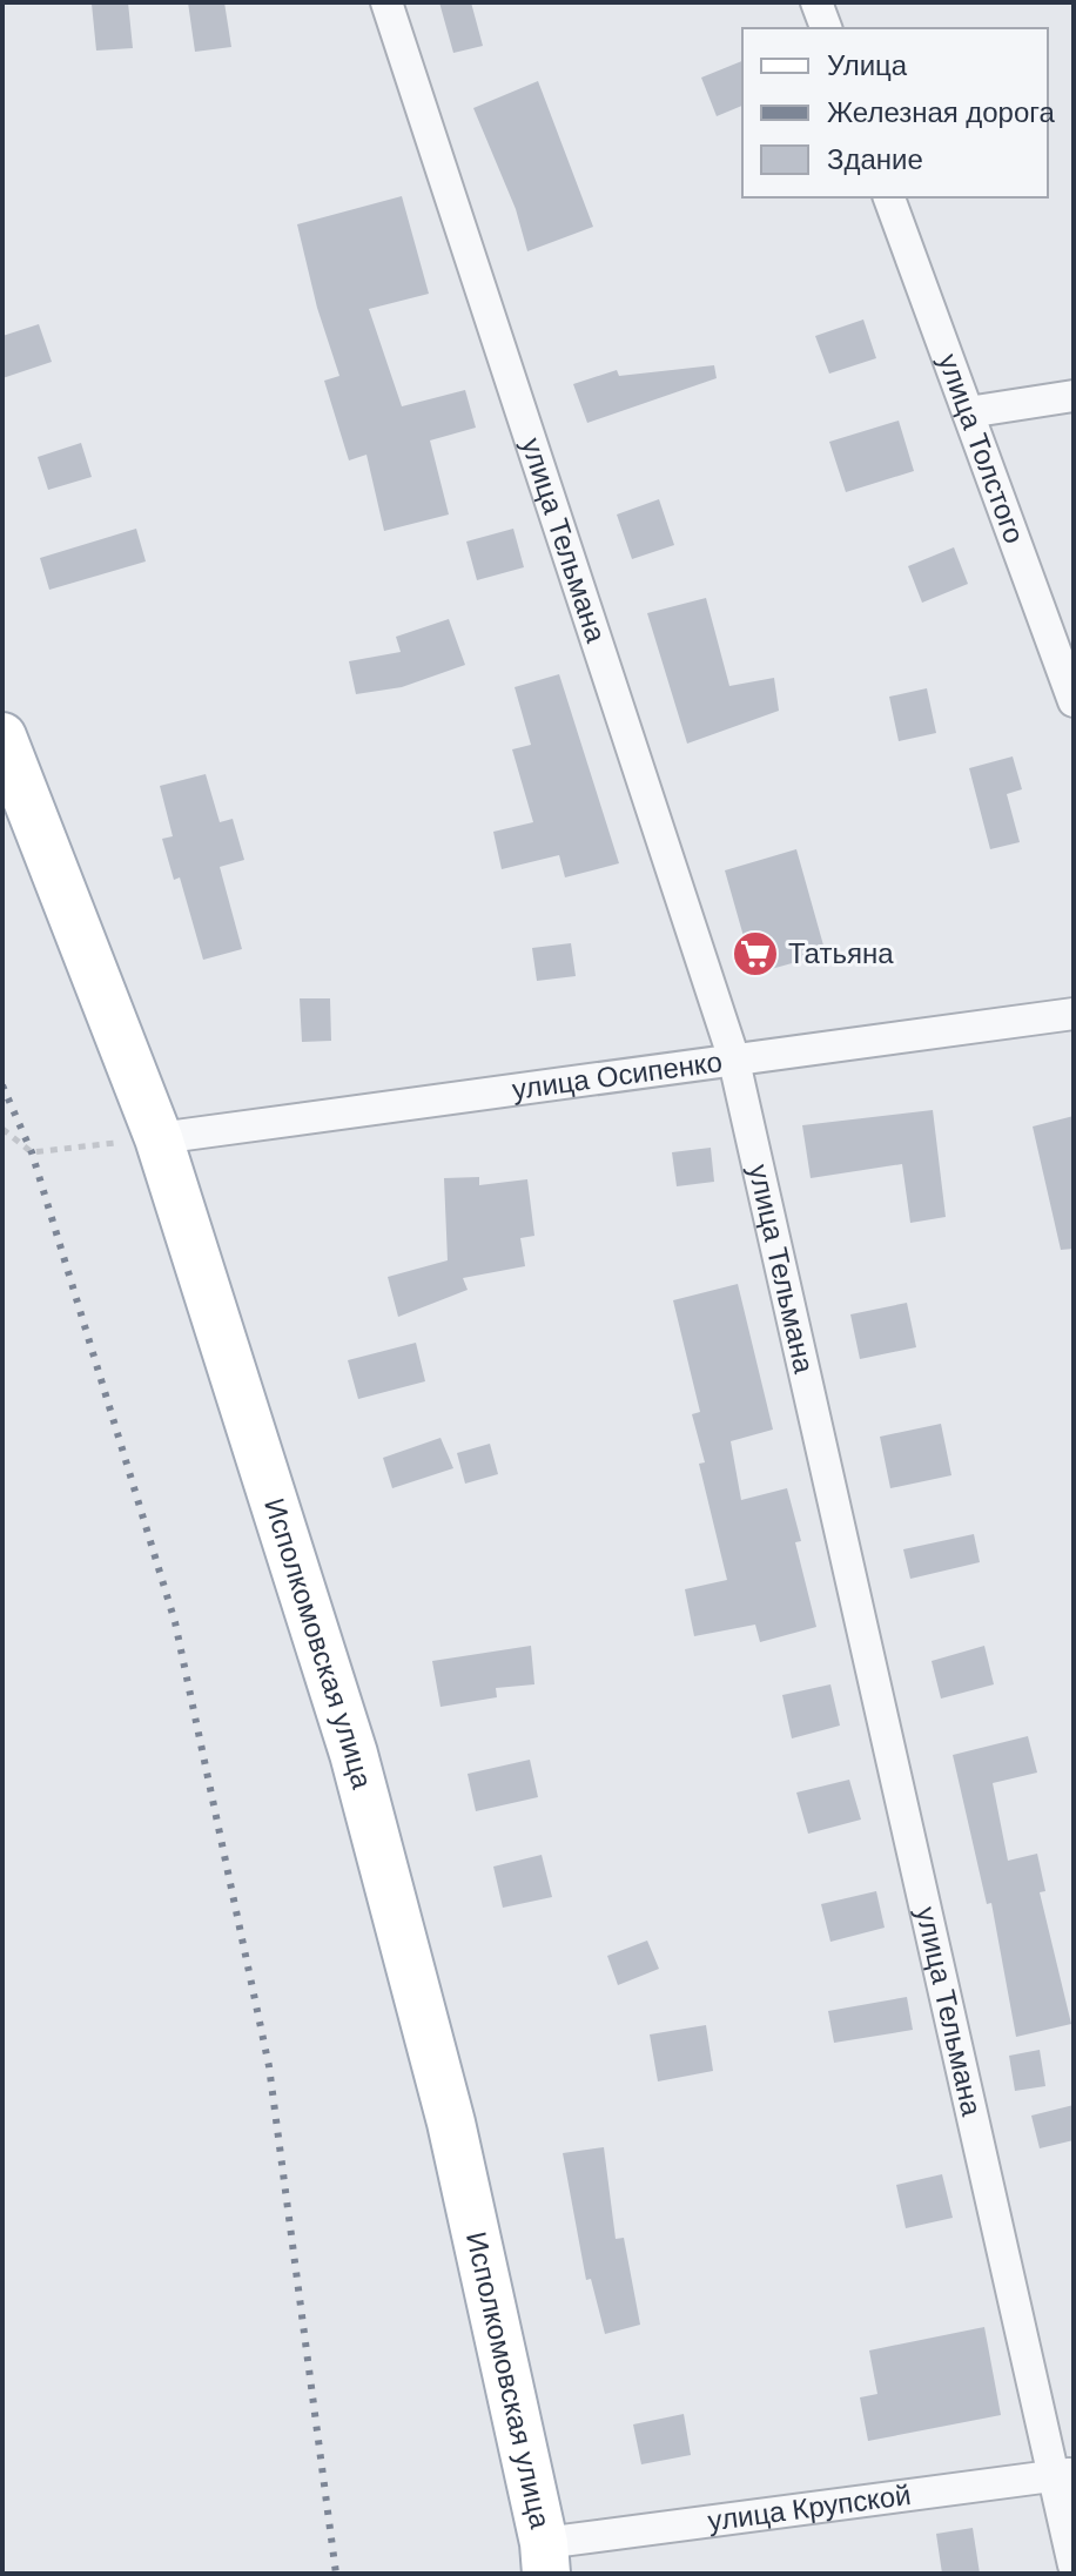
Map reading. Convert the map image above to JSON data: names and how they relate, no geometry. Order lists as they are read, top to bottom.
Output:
{
  "streets": {
    "main road": ["Исполкомовская улица"],
    "street": [
      "улица Толстого",
      "улица Тельмана",
      "улица Осипенко",
      "улица Крупской"
    ]
  },
  "crossings": [
    ["улица Тельмана", "улица Осипенко"],
    ["улица Тельмана", "улица Крупской"],
    ["улица Осипенко", "Исполкомовская улица"],
    ["Исполкомовская улица", "улица Крупской"]
  ],
  "places": {
    "supermarket": ["Татьяна"]
  },
  "legend": ["Улица", "Железная дорога", "Здание"]
}
